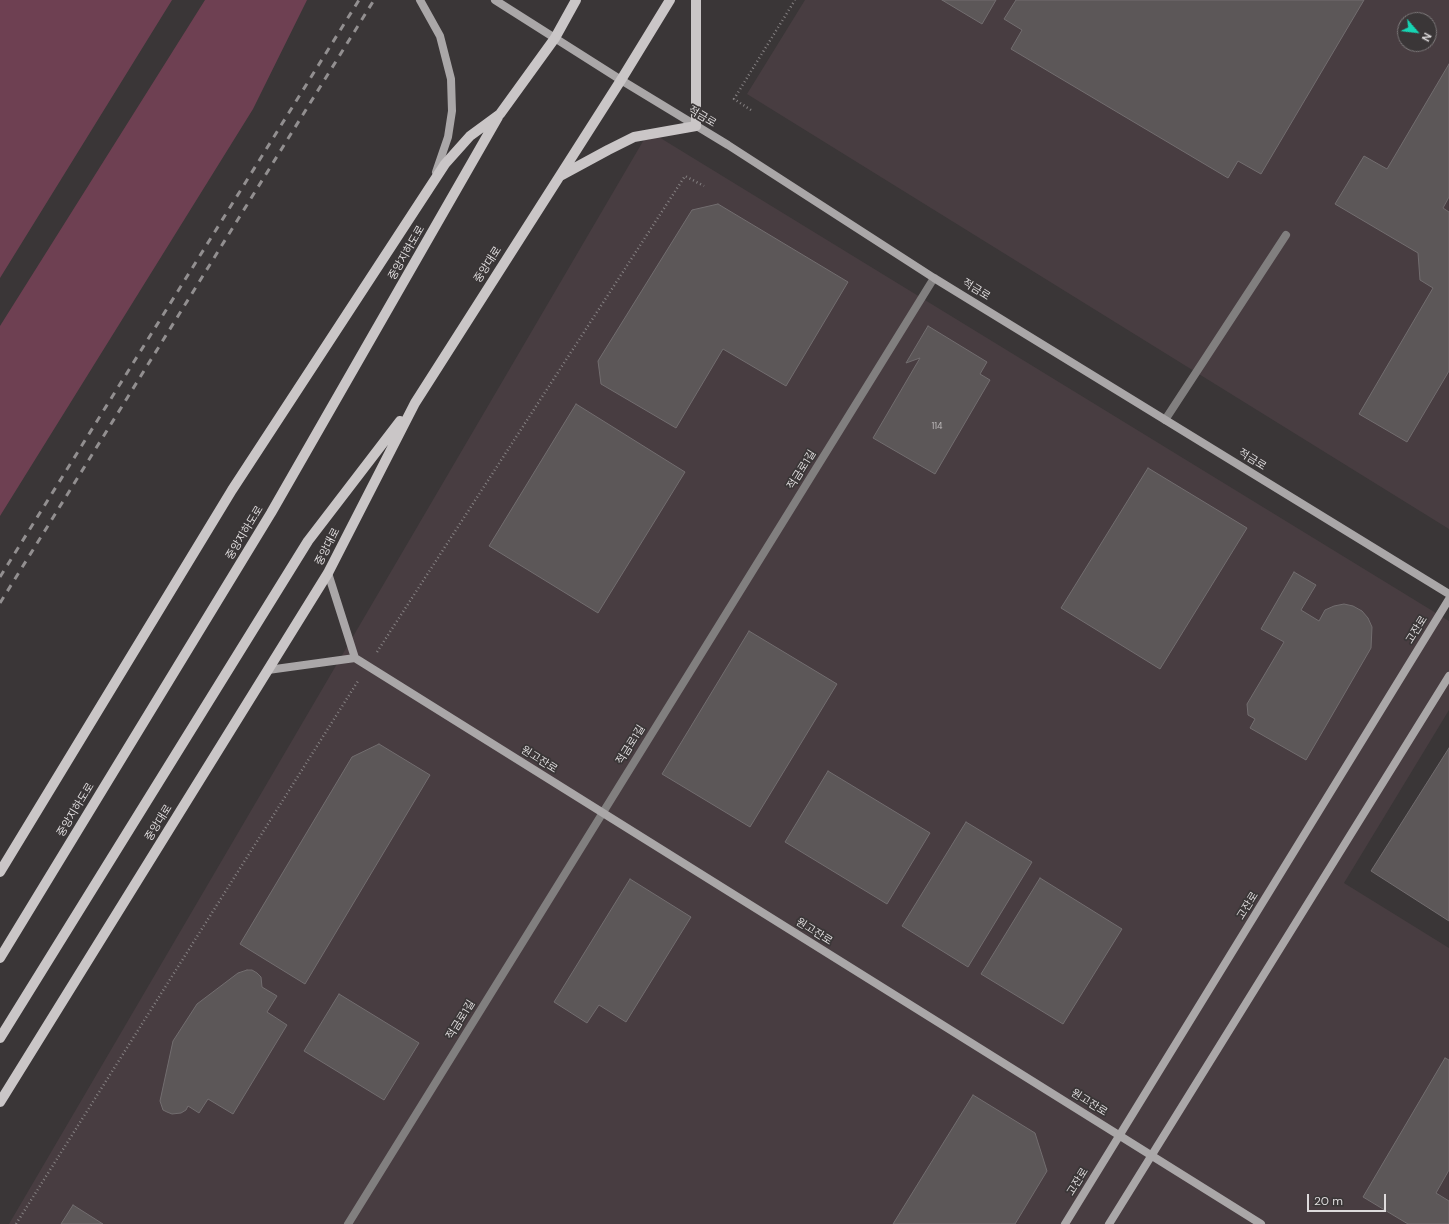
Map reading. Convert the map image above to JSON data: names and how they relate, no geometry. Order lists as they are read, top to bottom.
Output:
{
  "streets": {
    "main road": ["중앙지하도로", "중앙대로"],
    "street": [
      "적금로",
      "적금로1길",
      "고잔로",
      "원고잔로"
    ]
  },
  "crossings": [
    ["적금로", "중앙대로"],
    ["적금로", "적금로1길"],
    ["적금로1길", "원고잔로"],
    ["고잔로", "원고잔로"]
  ],
  "house_numbers": ["114"],
  "scale_bar": "20 m",
  "north": "bottom right"
}
